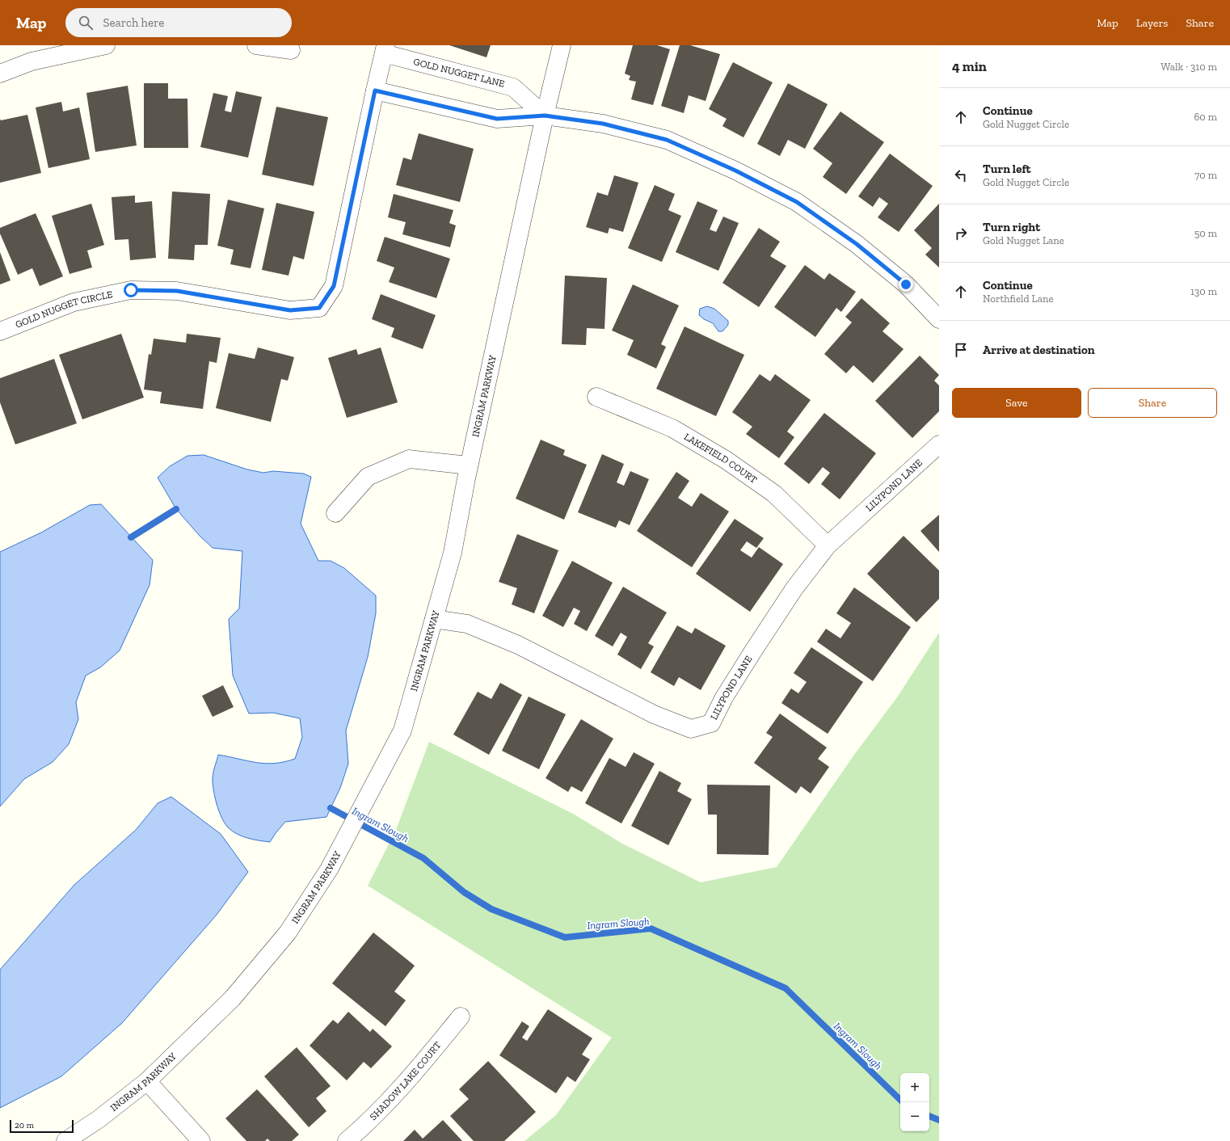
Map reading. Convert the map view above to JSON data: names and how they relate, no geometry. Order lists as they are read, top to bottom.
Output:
{
  "streets": {
    "street": [
      "GOLD NUGGET LANE",
      "GOLD NUGGET CIRCLE",
      "INGRAM PARKWAY",
      "LAKEFIELD COURT",
      "LILYPOND LANE",
      "SHADOW LAKE COURT"
    ]
  },
  "crossings": [
    ["GOLD NUGGET LANE", "GOLD NUGGET CIRCLE"],
    ["GOLD NUGGET LANE", "INGRAM PARKWAY"],
    ["INGRAM PARKWAY", "LILYPOND LANE"],
    ["LAKEFIELD COURT", "LILYPOND LANE"]
  ],
  "water": ["Ingram Slough"],
  "scale_bar": "20 m",
  "page": {
    "header": "Map",
    "search": "Search here",
    "nav": ["Map", "Layers", "Share"],
    "heading": ["4 min", "Walk · 310 m"],
    "list": [
      ["Continue", "Gold Nugget Circle", "60 m"],
      ["Turn left", "Gold Nugget Circle", "70 m"],
      ["Turn right", "Gold Nugget Lane", "50 m"],
      ["Continue", "Northfield Lane", "130 m"],
      "Arrive at destination"
    ],
    "buttons": ["Save", "Share"],
    "map_buttons": ["+", "−"],
    "scale": "20 m"
  }
}
